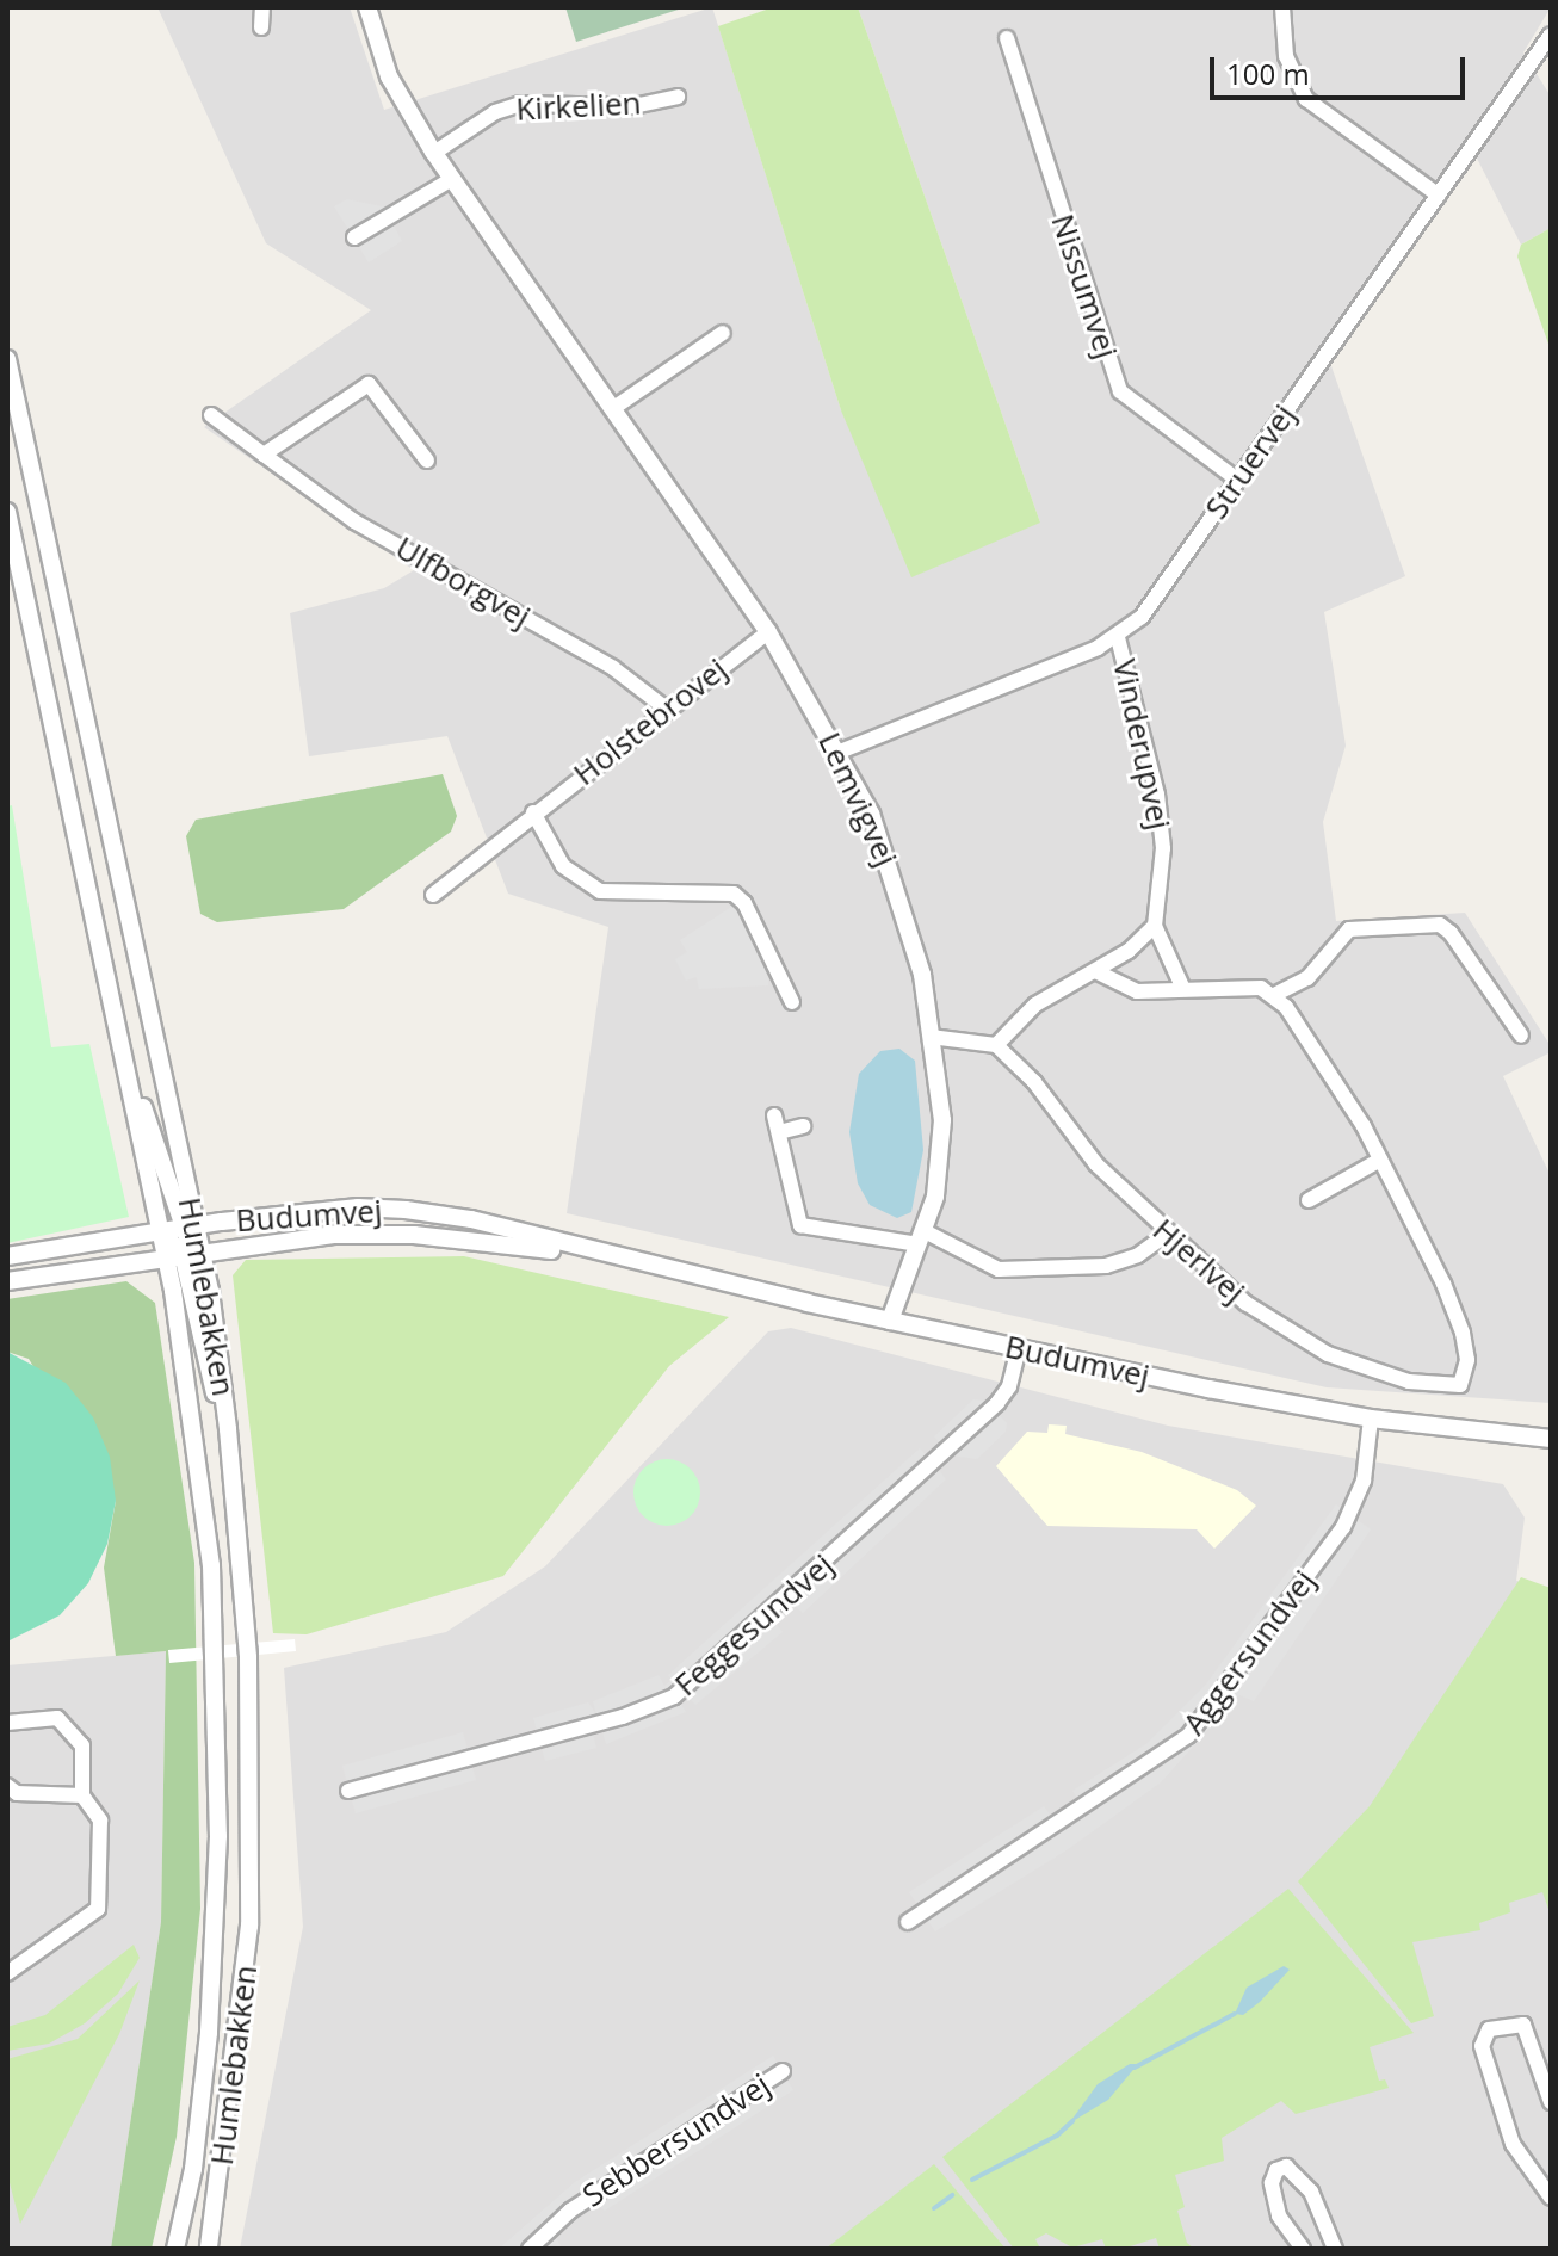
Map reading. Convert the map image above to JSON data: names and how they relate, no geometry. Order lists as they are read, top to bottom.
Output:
{
  "streets": {
    "street": [
      "Kirkelien",
      "Nissumvej",
      "Struervej",
      "Ulfborgvej",
      "Holstebrovej",
      "Vinderupvej",
      "Lemvigvej",
      "Budumvej",
      "Hjerlvej",
      "Humlebakken",
      "Feggesundvej",
      "Aggersundvej",
      "Sebbersundvej"
    ]
  },
  "crossings": [
    ["Kirkelien", "Lemvigvej"],
    ["Nissumvej", "Struervej"],
    ["Struervej", "Vinderupvej"],
    ["Struervej", "Lemvigvej"],
    ["Ulfborgvej", "Holstebrovej"],
    ["Holstebrovej", "Lemvigvej"],
    ["Lemvigvej", "Budumvej"],
    ["Budumvej", "Humlebakken"],
    ["Budumvej", "Feggesundvej"],
    ["Budumvej", "Aggersundvej"]
  ],
  "scale_bar": "100 m"
}
